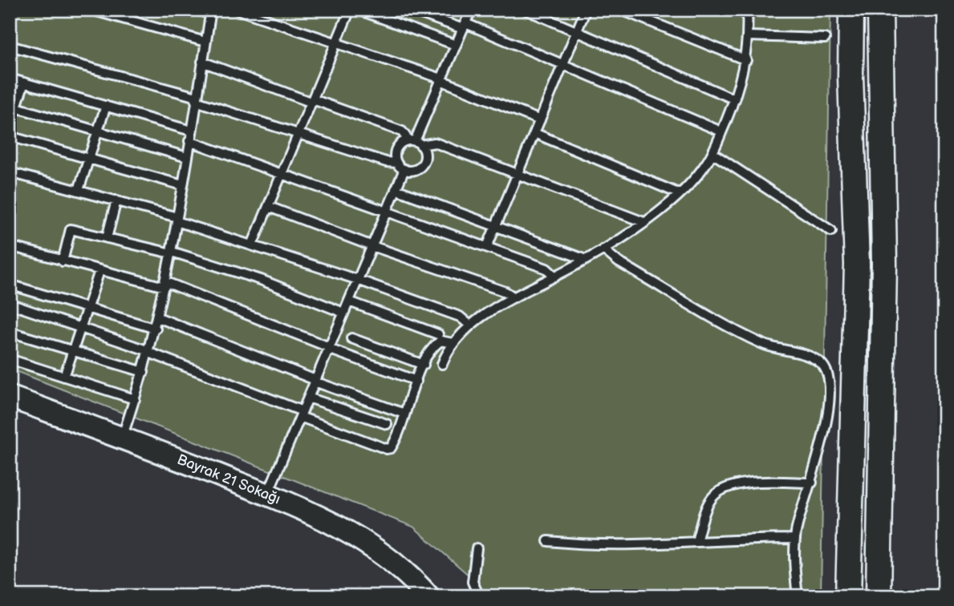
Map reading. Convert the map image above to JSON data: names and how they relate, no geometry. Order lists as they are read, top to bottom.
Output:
{
  "streets": {
    "street": ["Bayrak 21 Sokağı"]
  }
}
